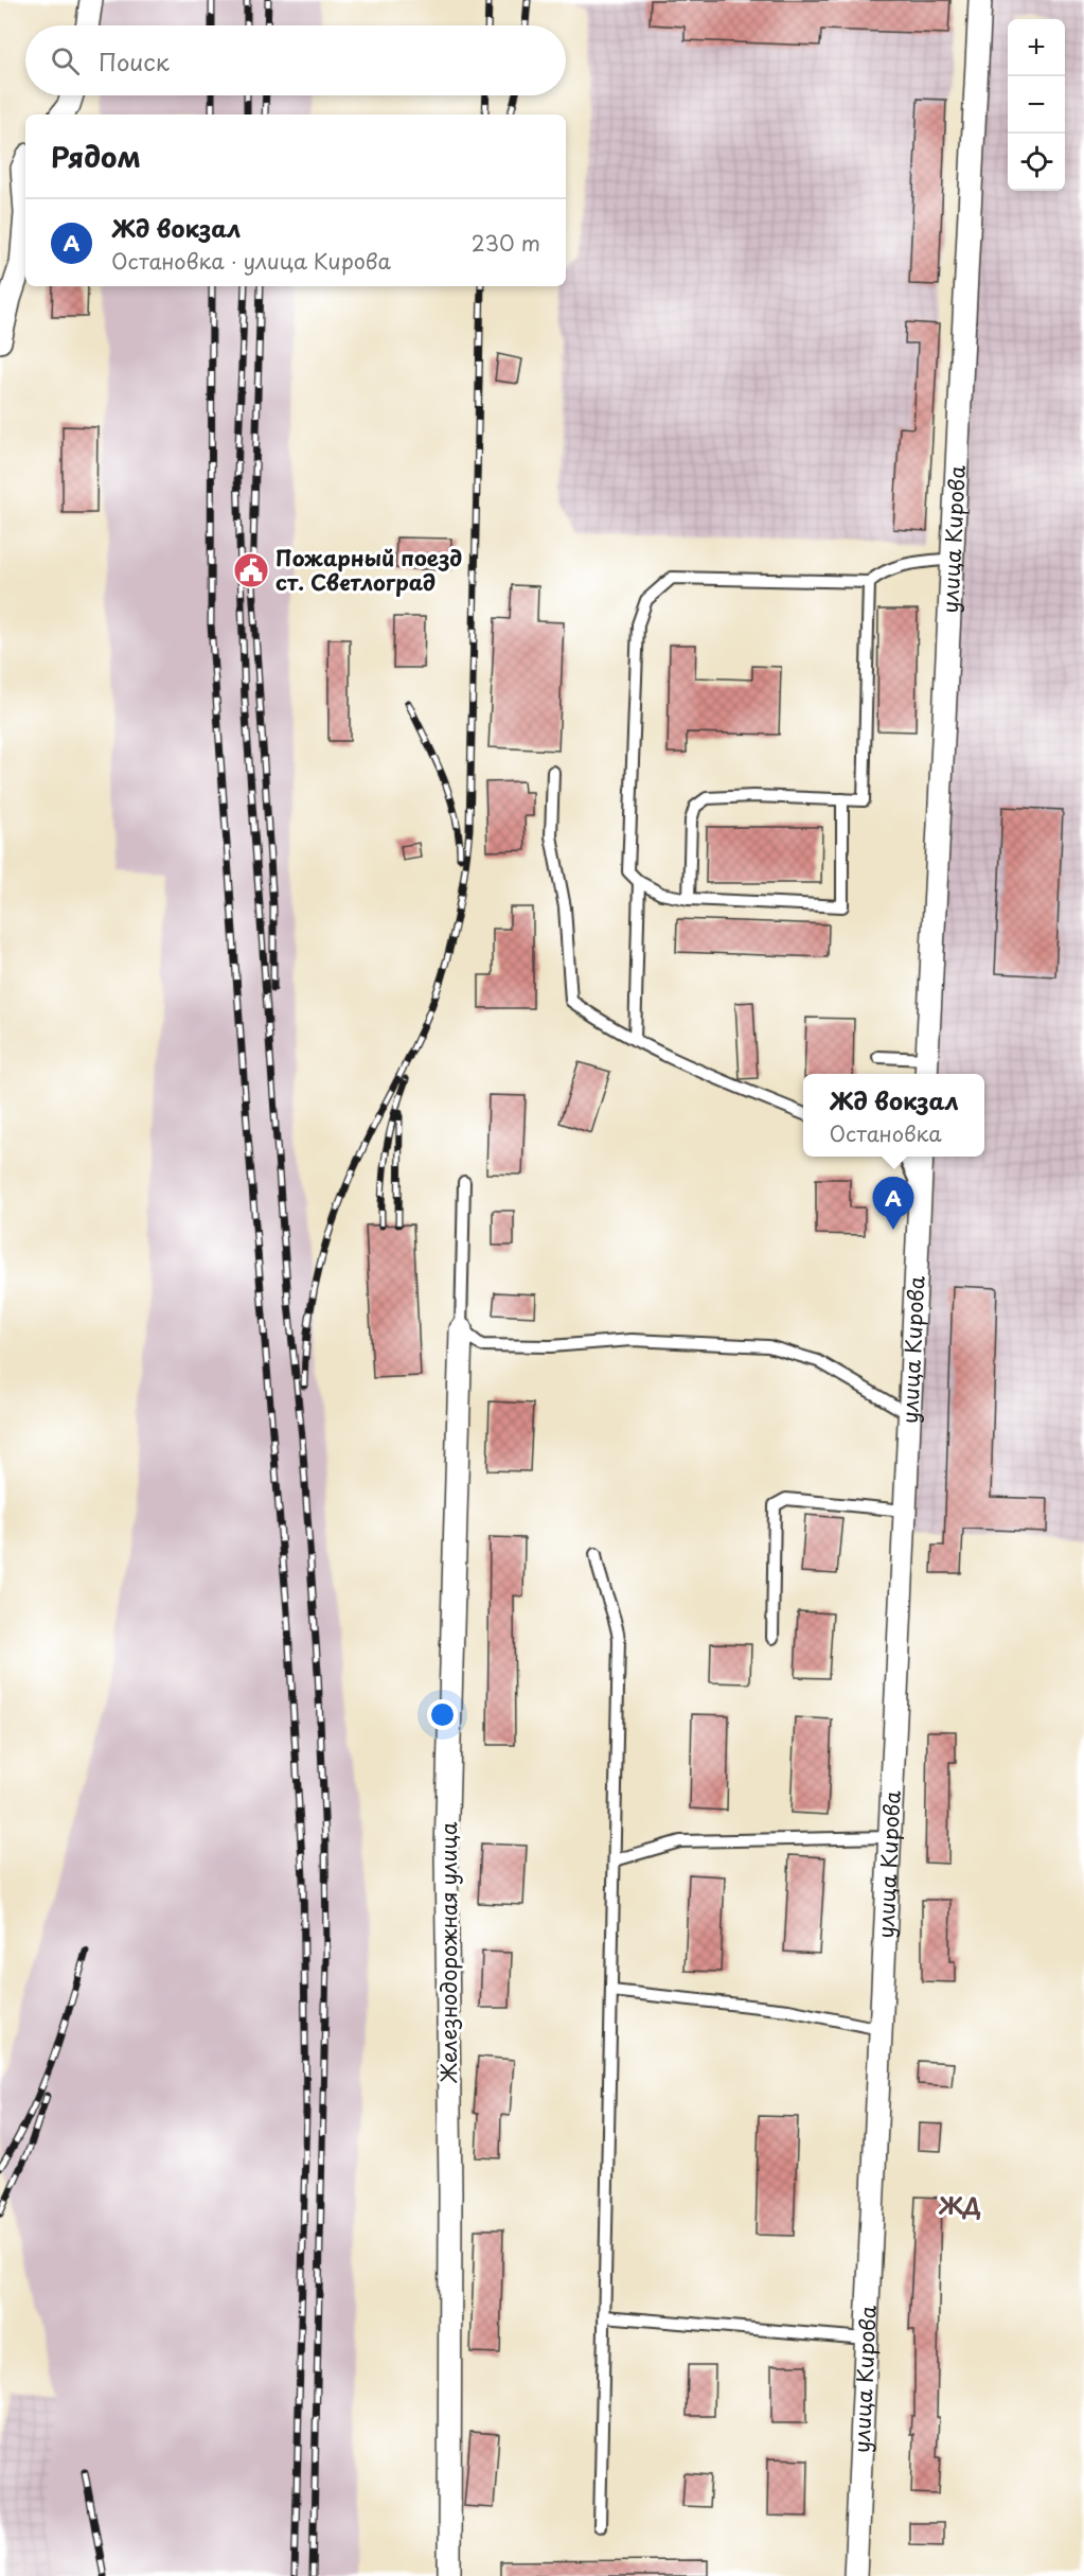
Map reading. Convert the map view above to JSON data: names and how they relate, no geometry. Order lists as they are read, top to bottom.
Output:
{
  "streets": {
    "street": ["улица Кирова", "Железнодорожная улица"]
  },
  "districts": ["ЖД"],
  "places": {
    "public building": ["Пожарный поезд ст. Светлоград"]
  },
  "page": {
    "map_buttons": ["+", "−"],
    "search": "Поиск",
    "heading": "Рядом",
    "list": [
      {
        "mark": "A",
        "name": "Жд вокзал",
        "note": "Остановка · улица Кирова",
        "value": "230 m"
      }
    ],
    "popup": ["Жд вокзал", "Остановка"],
    "pins": "A"
  }
}
